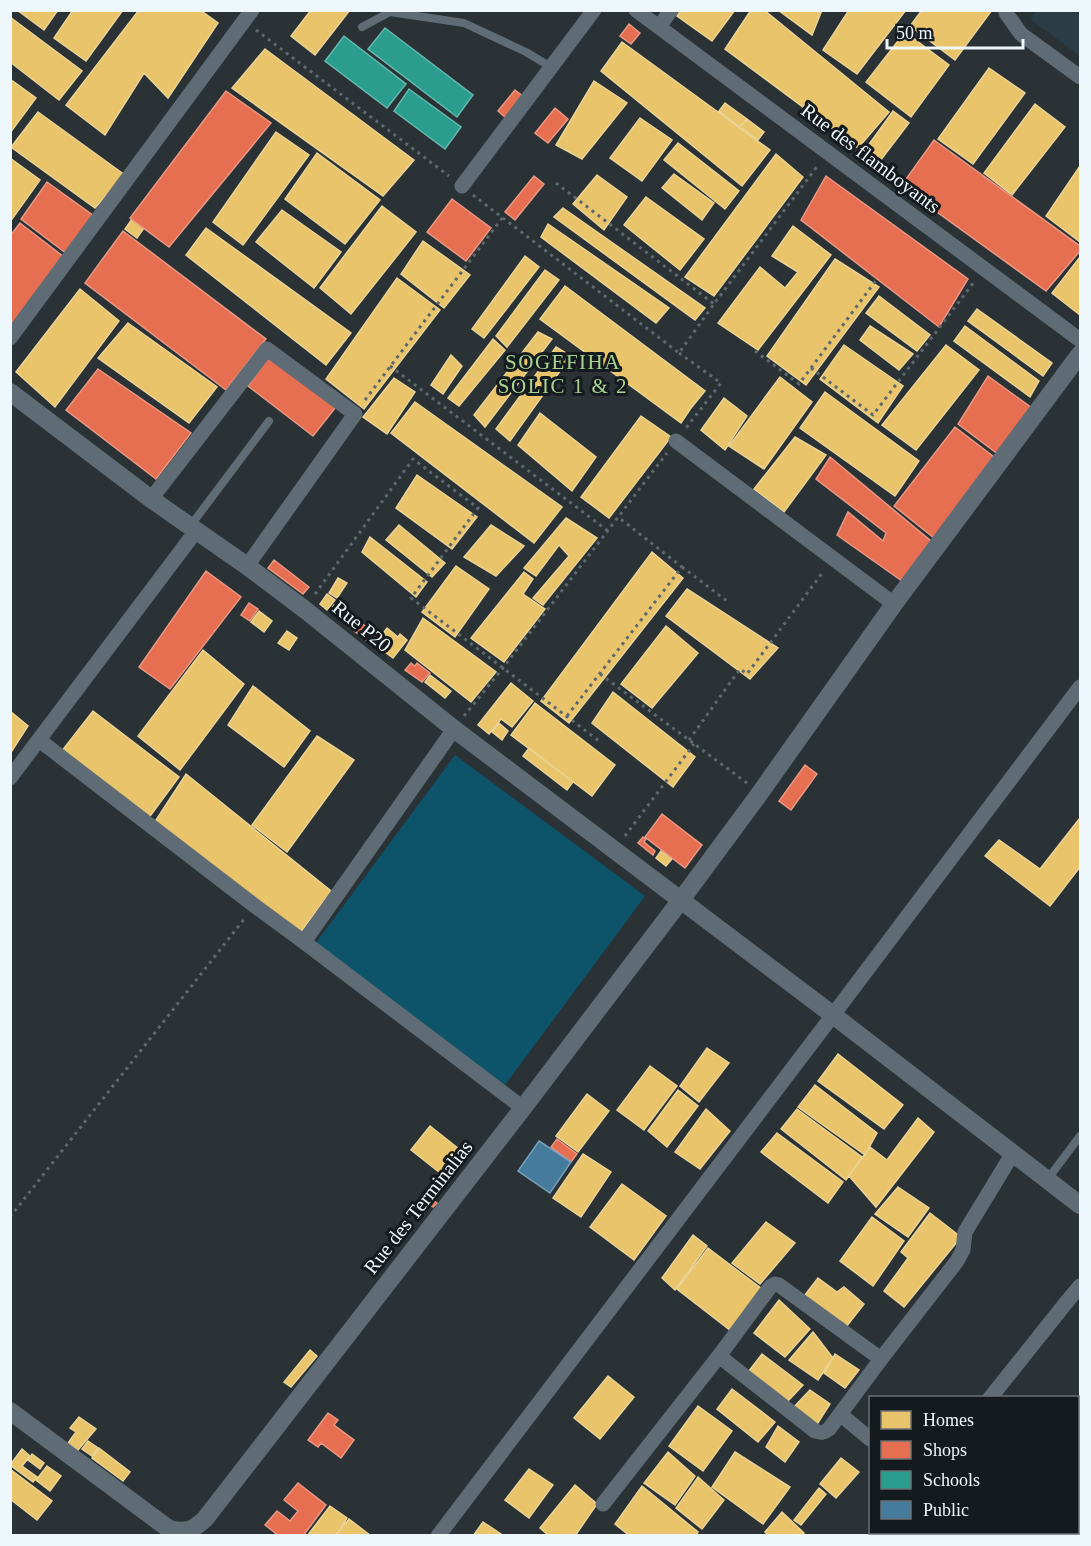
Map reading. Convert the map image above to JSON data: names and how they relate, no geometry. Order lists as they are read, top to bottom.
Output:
{
  "streets": {
    "street": ["Rue des flamboyants", "Rue P20", "Rue des Terminalias"]
  },
  "crossings": [
    ["Rue P20", "Rue des Terminalias"]
  ],
  "districts": ["SOGEFIHA SOLIC 1 & 2"],
  "legend": [
    "Homes",
    "Shops",
    "Schools",
    "Public"
  ],
  "scale_bar": "50 m"
}
